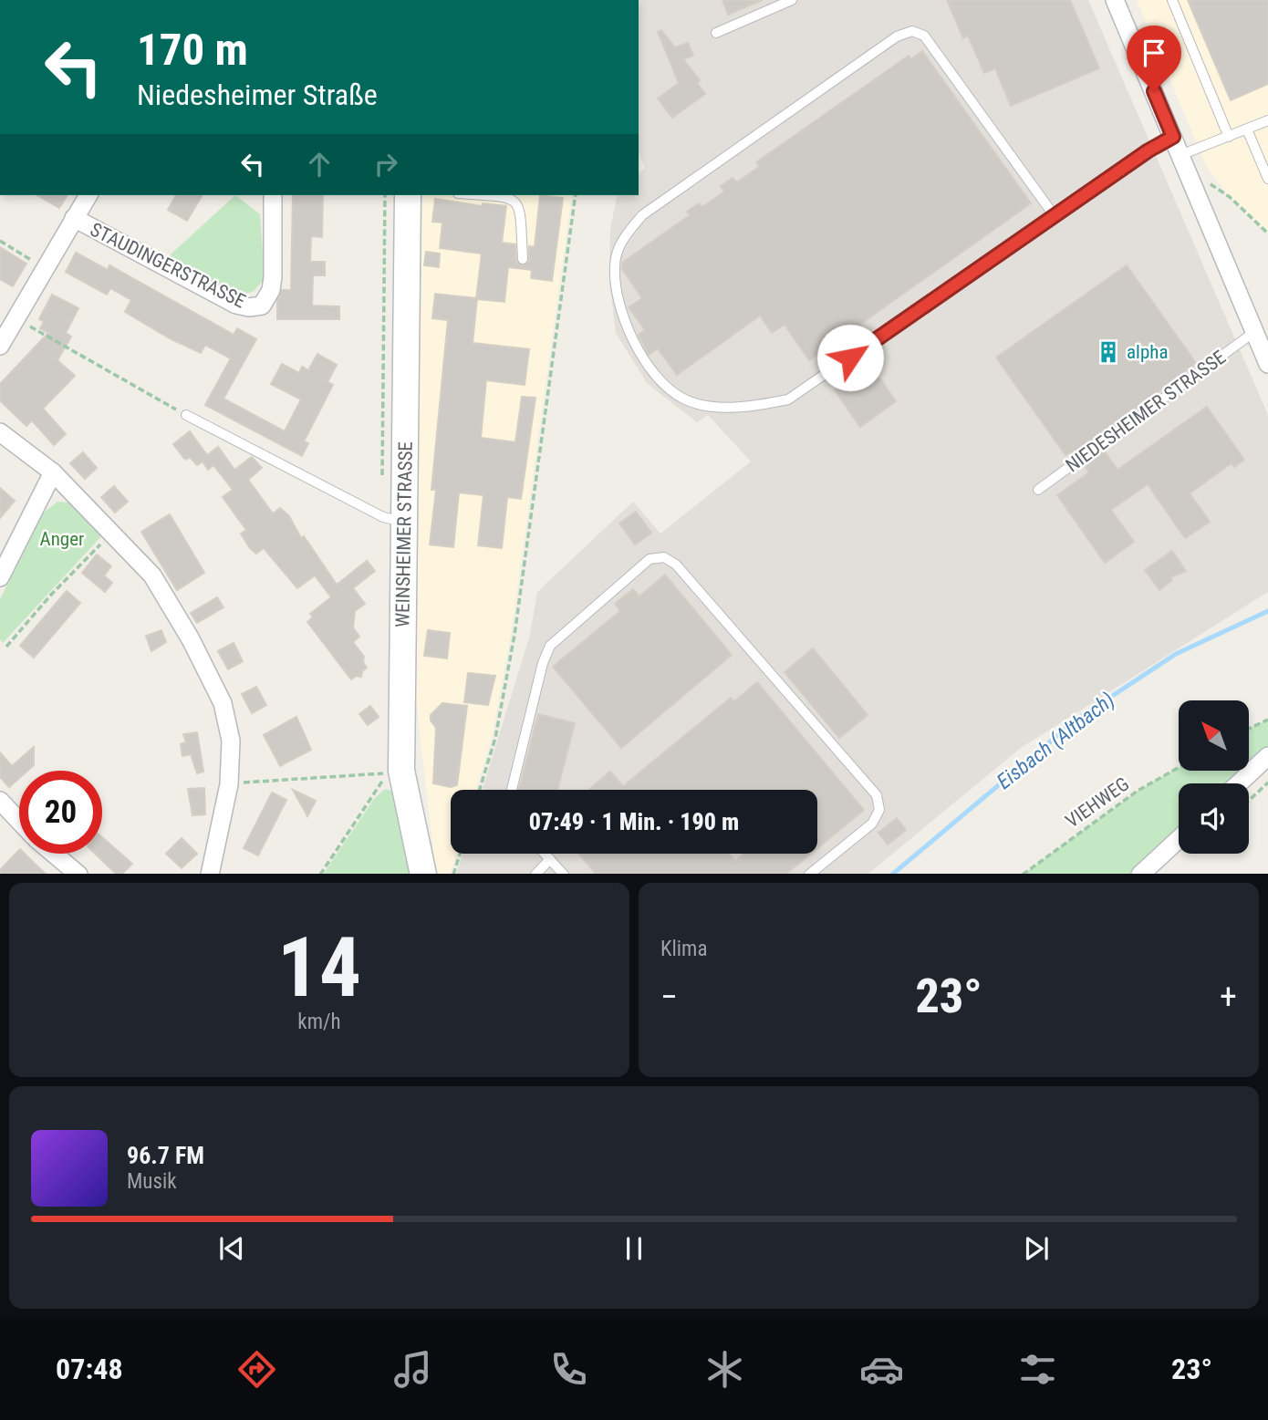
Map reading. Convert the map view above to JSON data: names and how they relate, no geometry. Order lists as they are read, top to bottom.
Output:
{
  "streets": {
    "main road": ["WEINSHEIMER STRASSE"],
    "street": ["STAUDINGERSTRASSE"],
    "lane": ["NIEDESHEIMER STRASSE"],
    "path": ["VIEHWEG"]
  },
  "water": ["Eisbach (Altbach)"],
  "parks": ["Anger"],
  "places": {
    "building": ["alpha"]
  },
  "north": "top left",
  "page": {
    "turn": ["170 m", "Niedesheimer Straße"],
    "limit": "20",
    "trip": "07:49 · 1 Min. · 190 m",
    "tile": [
      ["14", "km/h"],
      "Klima"
    ],
    "heat": ["−", "23°", "+"],
    "song": ["96.7 FM", "Musik"],
    "tabs": ["07:48", "23°"]
  }
}
